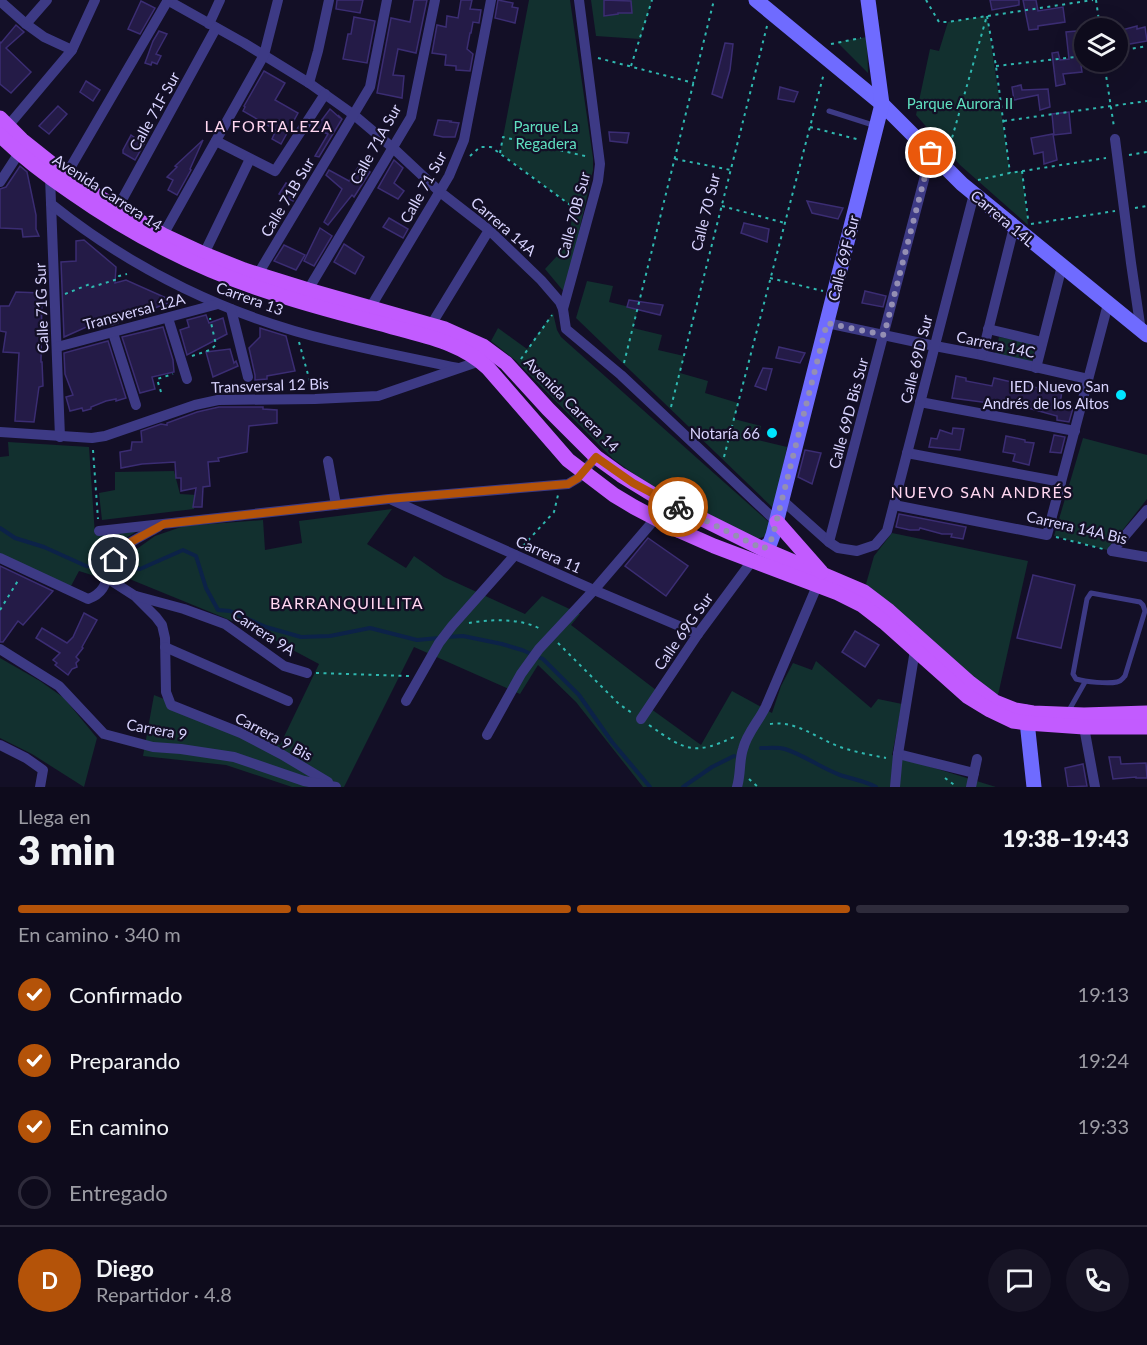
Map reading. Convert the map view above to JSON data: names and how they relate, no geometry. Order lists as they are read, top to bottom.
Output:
{
  "streets": {
    "main road": ["Avenida Carrera 14"],
    "street": [
      "Calle 71F Sur",
      "Calle 71A Sur",
      "Calle 71 Sur",
      "Calle 71B Sur",
      "Calle 70B Sur",
      "Carrera 14L",
      "Carrera 14A",
      "Calle 69F Sur",
      "Carrera 13",
      "Calle 71G Sur",
      "Transversal 12A",
      "Carrera 14C",
      "Calle 69D Sur",
      "Transversal 12 Bis",
      "Calle 69D Bis Sur",
      "Carrera 14A Bis",
      "Carrera 11",
      "Calle 69G Sur",
      "Carrera 9A",
      "Carrera 9",
      "Carrera 9 Bis"
    ],
    "path": ["Calle 70 Sur"]
  },
  "crossings": [
    ["Calle 71F Sur", "Avenida Carrera 14"],
    ["Calle 71F Sur", "Carrera 14A"],
    ["Calle 71A Sur", "Avenida Carrera 14"],
    ["Calle 71A Sur", "Carrera 14A"],
    ["Calle 71 Sur", "Avenida Carrera 14"],
    ["Calle 71 Sur", "Carrera 14A"],
    ["Avenida Carrera 14", "Calle 71B Sur"],
    ["Avenida Carrera 14", "Calle 69F Sur"],
    ["Avenida Carrera 14", "Calle 71G Sur"],
    ["Avenida Carrera 14", "Transversal 12 Bis"],
    ["Avenida Carrera 14", "Calle 69G Sur"],
    ["Calle 71B Sur", "Carrera 14A"],
    ["Calle 70 Sur", "Carrera 14L"],
    ["Calle 70 Sur", "Carrera 14A"],
    ["Calle 70B Sur", "Carrera 14A"],
    ["Carrera 14L", "Calle 69F Sur"],
    ["Carrera 14L", "Calle 69D Sur"],
    ["Carrera 14L", "Calle 69D Bis Sur"],
    ["Carrera 14A", "Calle 69F Sur"],
    ["Calle 69F Sur", "Carrera 14C"],
    ["Carrera 13", "Calle 71G Sur"],
    ["Carrera 13", "Transversal 12A"],
    ["Carrera 13", "Transversal 12 Bis"],
    ["Calle 71G Sur", "Transversal 12A"],
    ["Calle 71G Sur", "Transversal 12 Bis"],
    ["Carrera 14C", "Calle 69D Sur"],
    ["Carrera 14C", "Calle 69D Bis Sur"],
    ["Calle 69D Sur", "Calle 69D Bis Sur"],
    ["Calle 69D Sur", "Carrera 14A Bis"],
    ["Carrera 11", "Calle 69G Sur"],
    ["Carrera 9", "Carrera 9 Bis"]
  ],
  "districts": ["LA FORTALEZA", "NUEVO SAN ANDRÉS", "BARRANQUILLITA"],
  "parks": ["Parque Aurora II", "Parque La Regadera"],
  "places": ["IED Nuevo San Andrés de los Altos", "Notaría 66"],
  "page": {
    "heading": ["3 min", "Llega en", "19:38–19:43"],
    "panel": ["Diego", "Repartidor · 4.8"],
    "bar": "En camino · 340 m",
    "list": [
      ["Confirmado", "19:13"],
      ["Preparando", "19:24"],
      ["En camino", "19:33"],
      "Entregado"
    ],
    "round": "D"
  }
}
